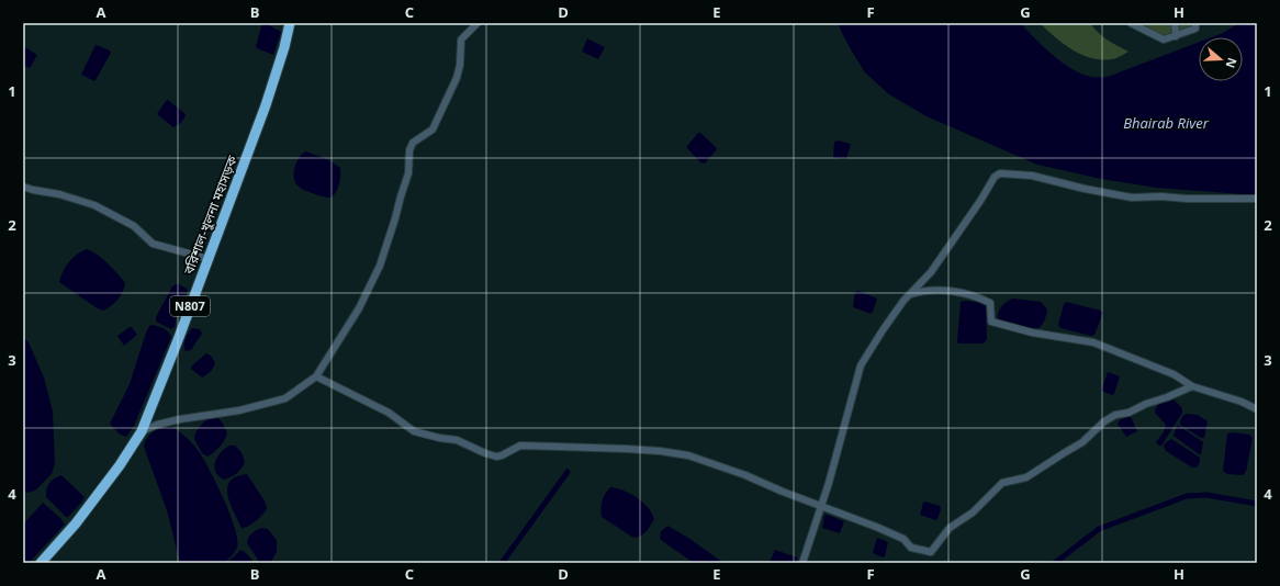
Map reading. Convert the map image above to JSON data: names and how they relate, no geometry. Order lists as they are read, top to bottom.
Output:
{
  "streets": {
    "highway": ["বরিশাল-খুলনা মহাসড়ক", "N807"]
  },
  "water": ["Bhairab River"],
  "north": "right",
  "grid": {
    "columns": [
      "A",
      "B",
      "C",
      "D",
      "E",
      "F",
      "G",
      "H"
    ],
    "rows": [
      "1",
      "2",
      "3",
      "4"
    ]
  }
}
